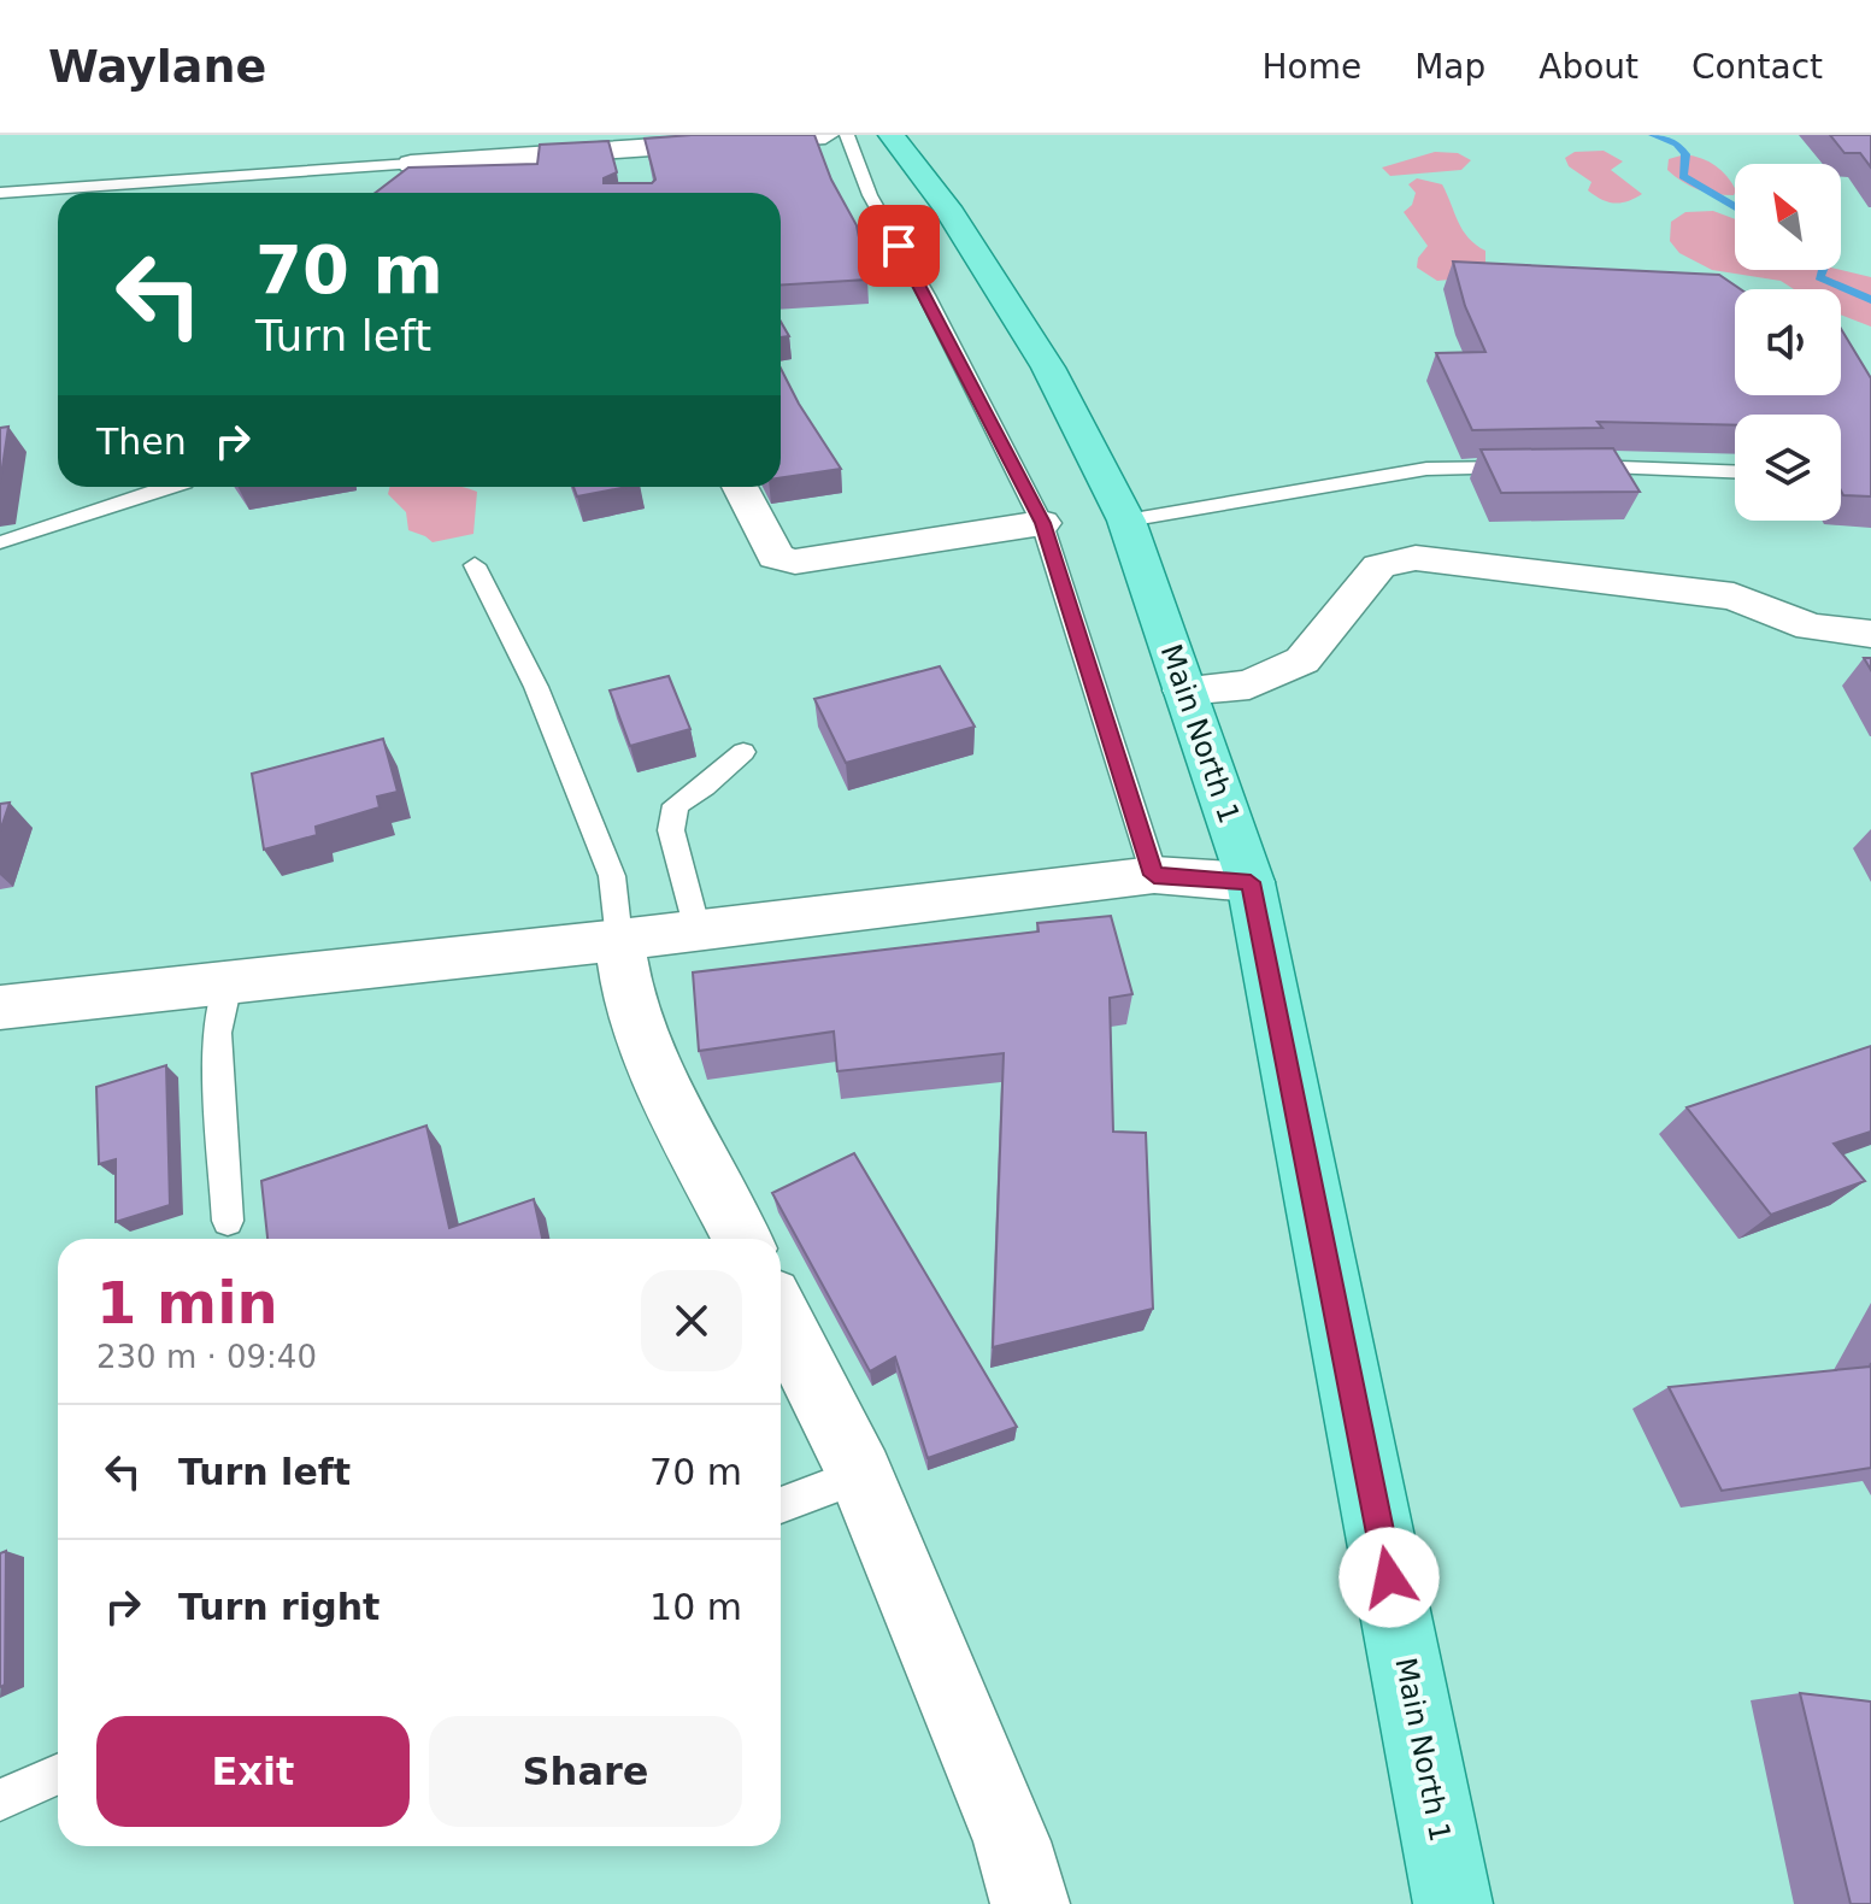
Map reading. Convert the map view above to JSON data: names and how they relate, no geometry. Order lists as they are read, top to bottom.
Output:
{
  "streets": {
    "main road": ["Main North 1"]
  },
  "north": "top left",
  "page": {
    "header": "Waylane",
    "nav": [
      "Home",
      "Map",
      "About",
      "Contact"
    ],
    "turn": ["70 m", "Turn left"],
    "then": "Then",
    "heading": ["1 min", "230 m · 09:40"],
    "list": [
      {
        "name": "Turn left",
        "value": "70 m"
      },
      {
        "name": "Turn right",
        "value": "10 m"
      }
    ],
    "buttons": ["Exit", "Share"]
  }
}
